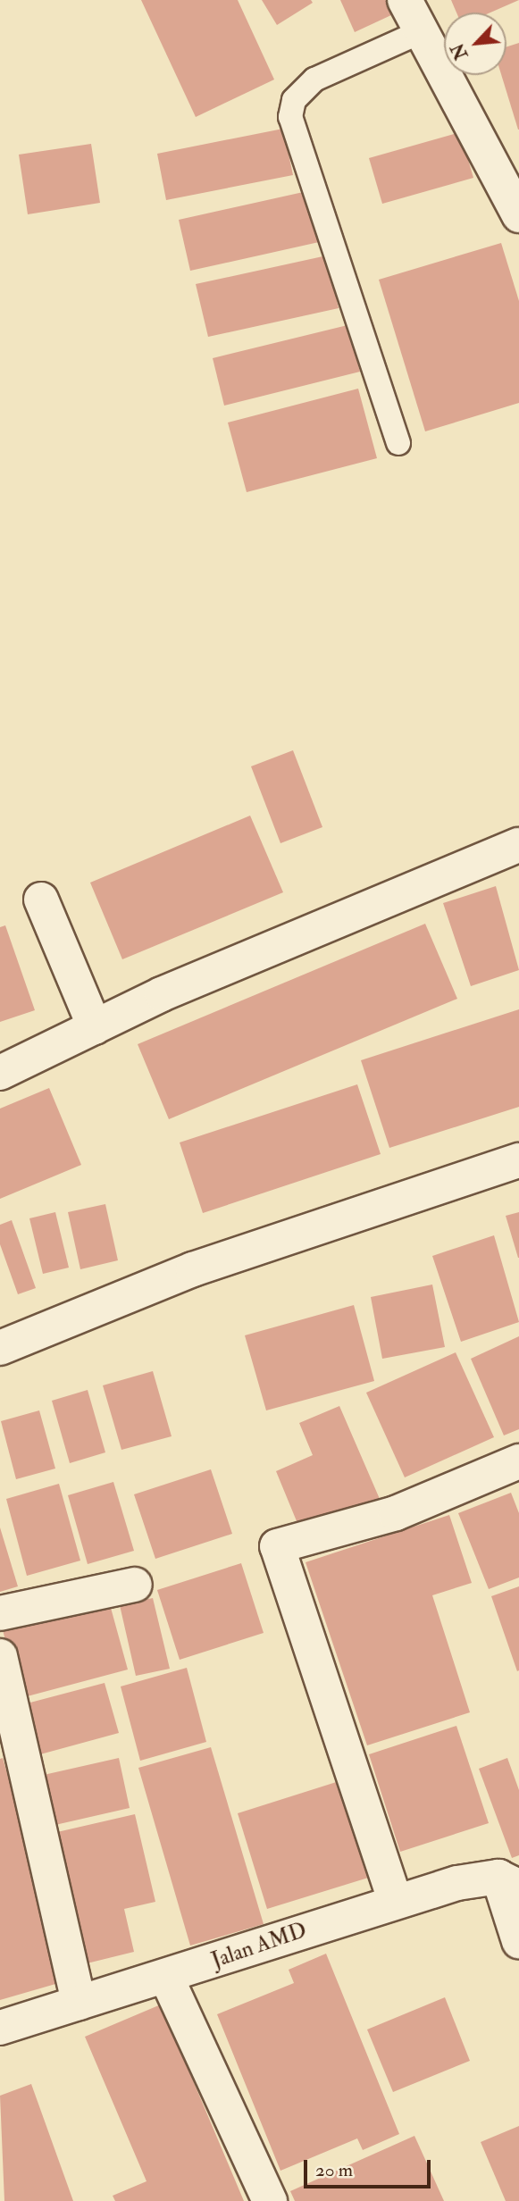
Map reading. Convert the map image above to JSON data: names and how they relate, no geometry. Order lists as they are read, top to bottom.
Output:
{
  "streets": {
    "street": ["Jalan AMD"]
  },
  "scale_bar": "20 m",
  "north": "bottom left"
}
